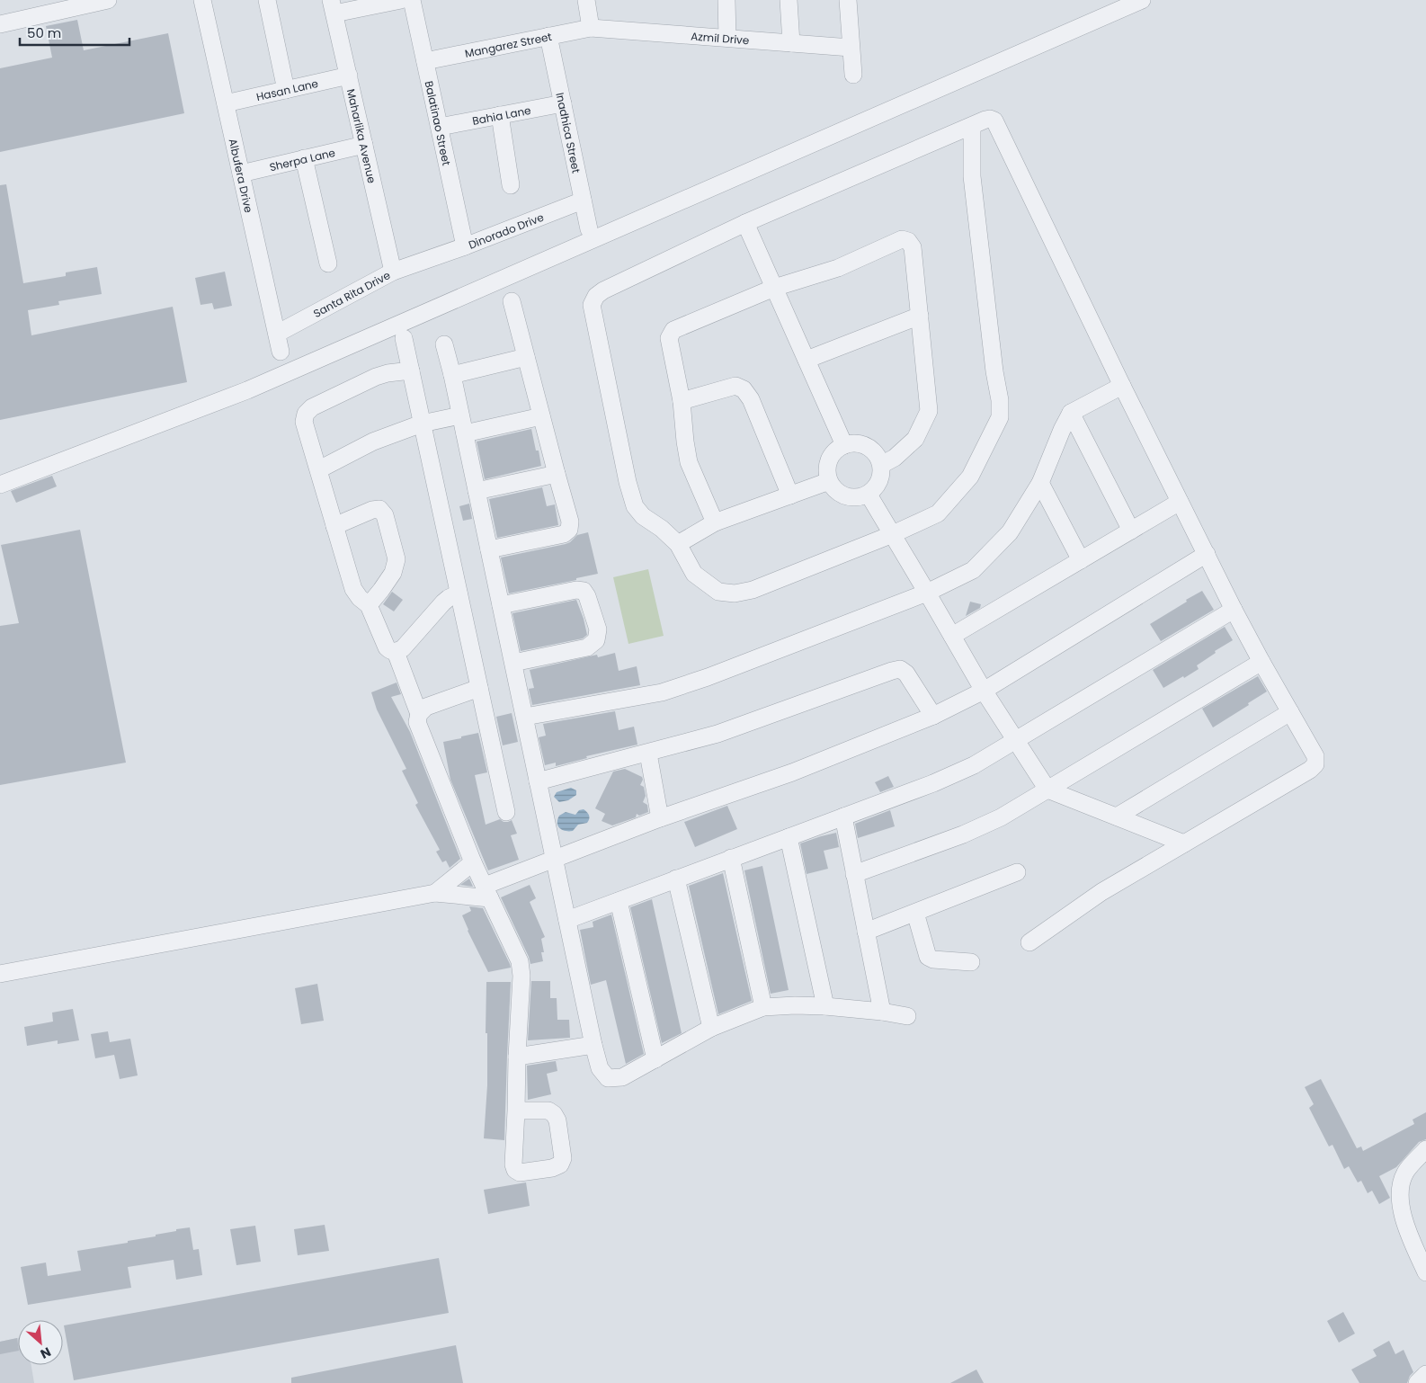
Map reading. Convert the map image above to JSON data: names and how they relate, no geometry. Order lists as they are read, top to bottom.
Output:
{
  "streets": {
    "street": [
      "Azmil Drive",
      "Mangarez Street",
      "Hasan Lane",
      "Bahia Lane",
      "Balatinao Street",
      "Inadhica Street",
      "Maharlika Avenue",
      "Sherpa Lane",
      "Albufera Drive",
      "Dinorado Drive",
      "Santa Rita Drive"
    ]
  },
  "crossings": [
    ["Azmil Drive", "Mangarez Street"],
    ["Mangarez Street", "Balatinao Street"],
    ["Mangarez Street", "Inadhica Street"],
    ["Hasan Lane", "Maharlika Avenue"],
    ["Hasan Lane", "Albufera Drive"],
    ["Bahia Lane", "Balatinao Street"],
    ["Bahia Lane", "Inadhica Street"],
    ["Balatinao Street", "Dinorado Drive"],
    ["Inadhica Street", "Dinorado Drive"],
    ["Maharlika Avenue", "Sherpa Lane"],
    ["Maharlika Avenue", "Santa Rita Drive"],
    ["Sherpa Lane", "Albufera Drive"],
    ["Albufera Drive", "Santa Rita Drive"],
    ["Dinorado Drive", "Santa Rita Drive"]
  ],
  "scale_bar": "50 m",
  "north": "bottom right"
}
